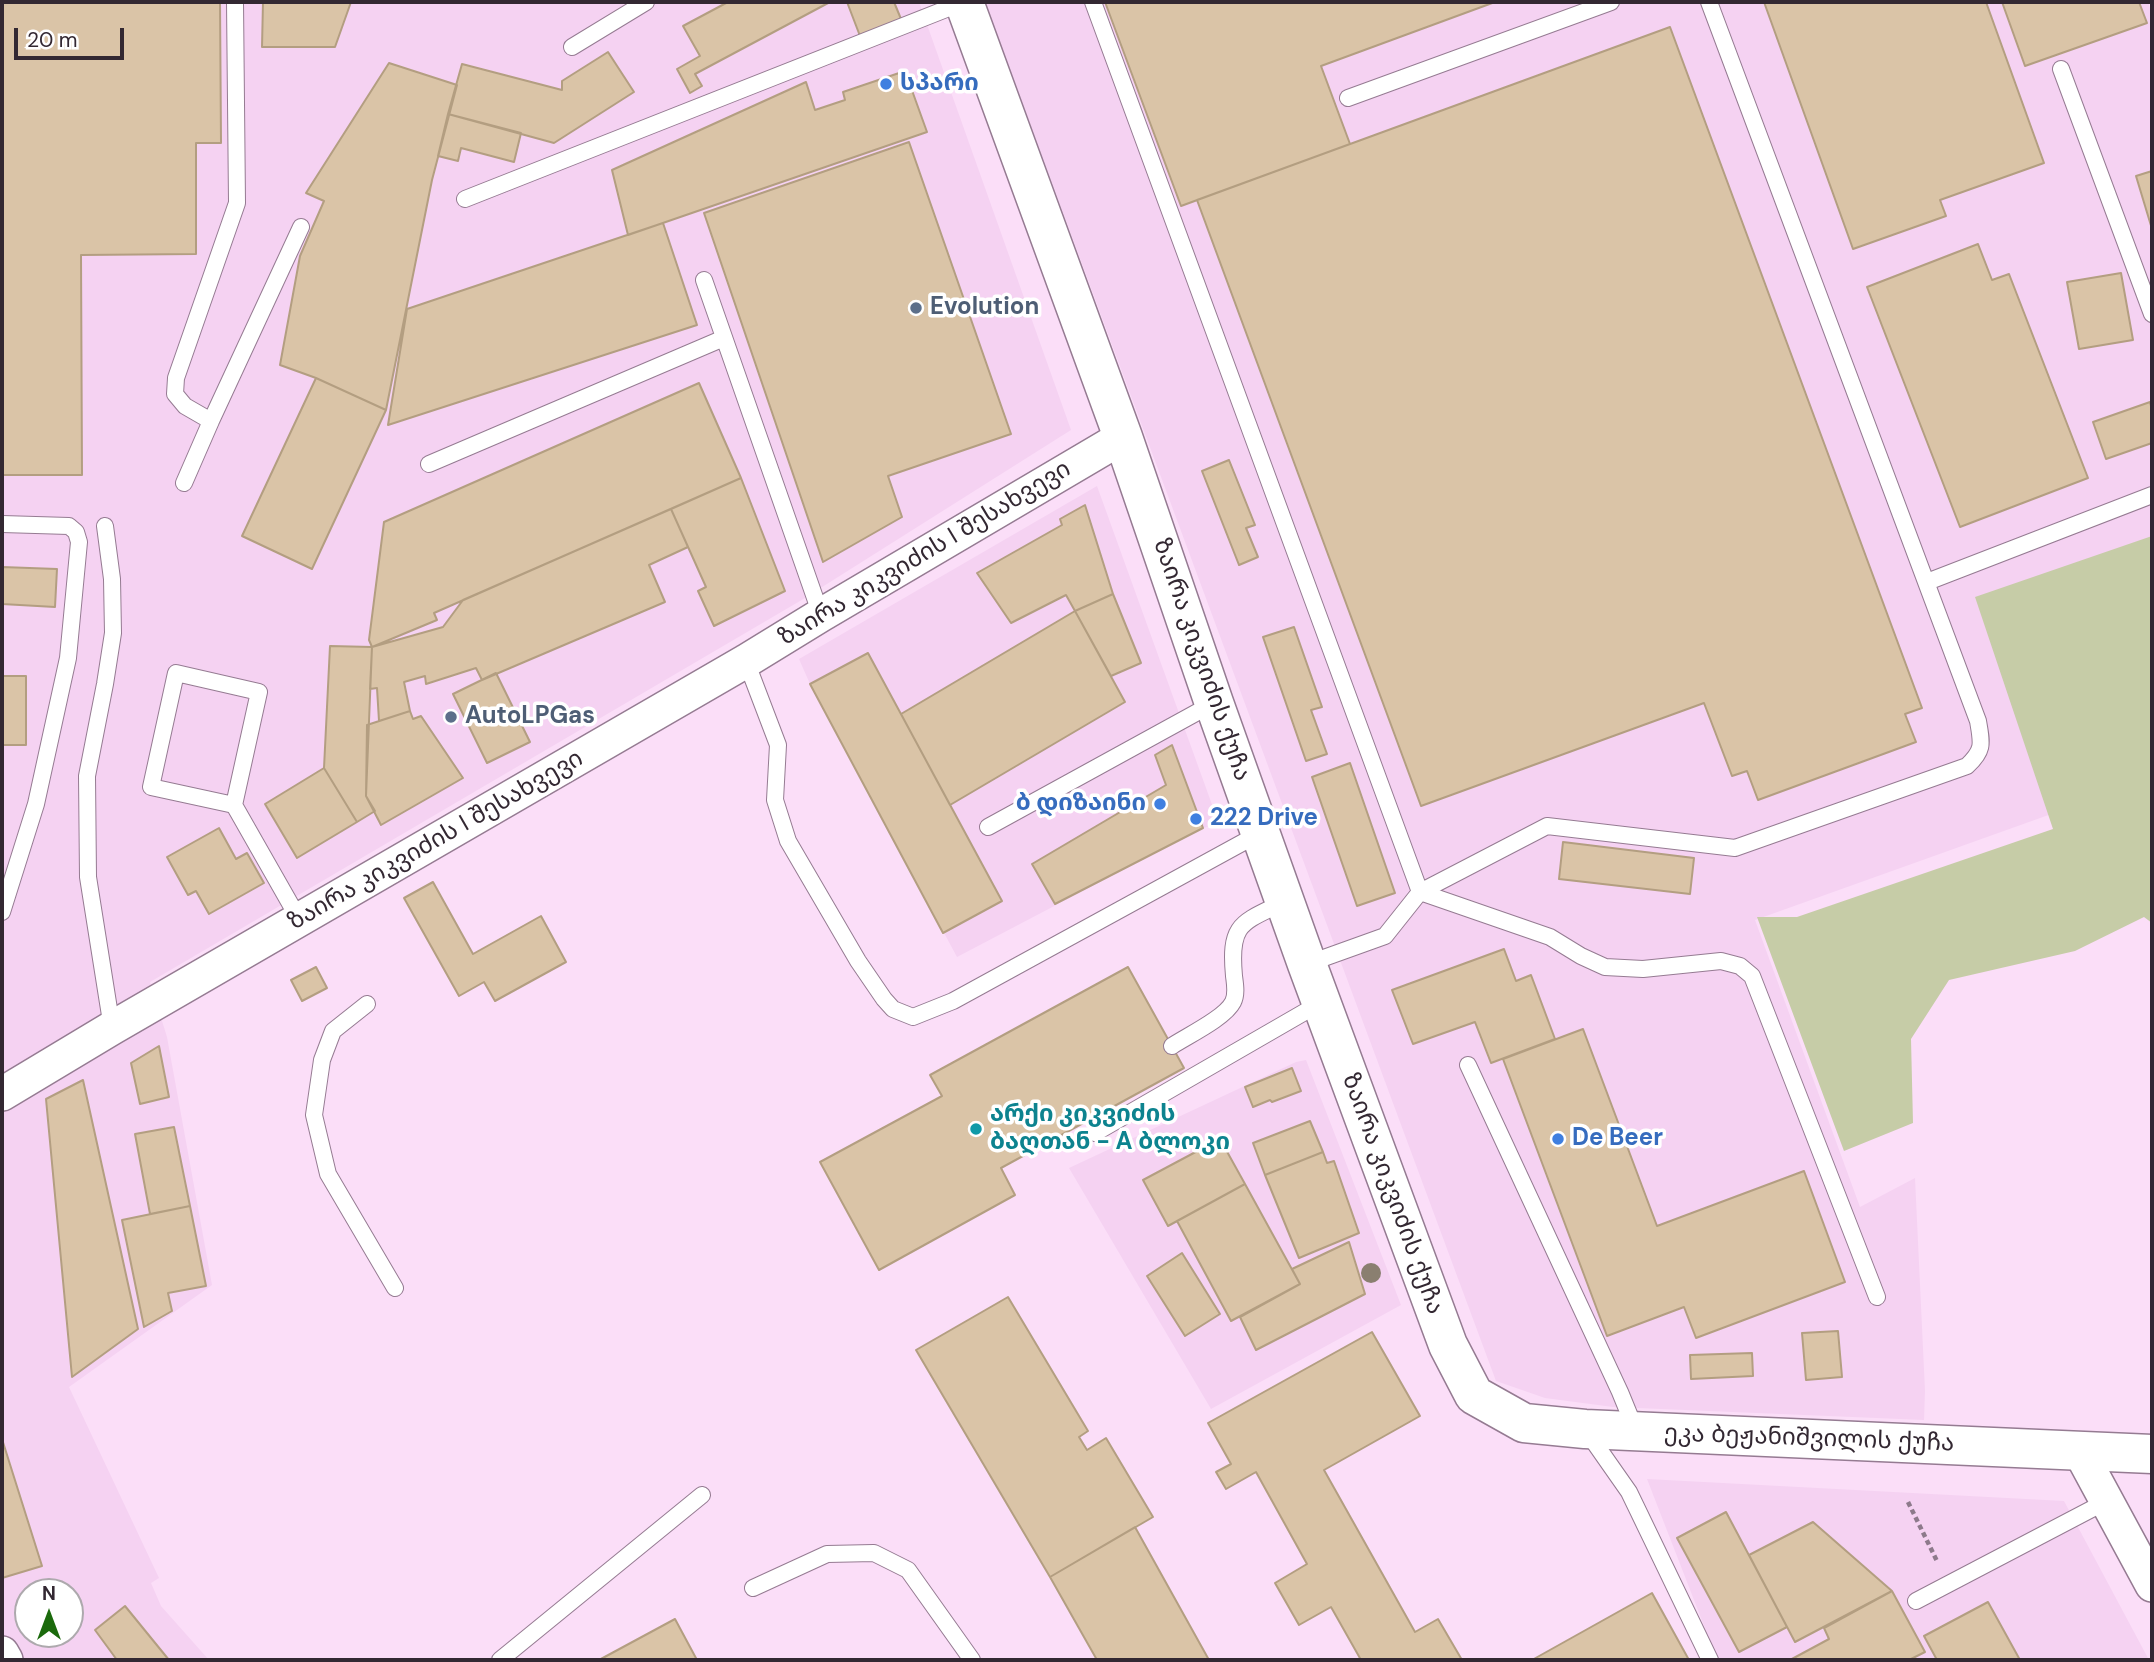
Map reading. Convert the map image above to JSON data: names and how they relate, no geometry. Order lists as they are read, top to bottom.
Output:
{
  "streets": {
    "street": ["ზაირა კიკვიძის I შესახვევი", "ზაირა კიკვიძის ქუჩა", "ეკა ბეჟანიშვილის ქუჩა"]
  },
  "crossings": [
    ["ზაირა კიკვიძის I შესახვევი", "ზაირა კიკვიძის ქუჩა"],
    ["ზაირა კიკვიძის ქუჩა", "ეკა ბეჟანიშვილის ქუჩა"]
  ],
  "places": [
    "სპარი",
    "Evolution",
    "AutoLPGas",
    "ბ დიზაინი",
    "222 Drive",
    "არქი კიკვიძის ბაღთან - A ბლოკი",
    "De Beer"
  ],
  "scale_bar": "20 m",
  "north": "top"
}
